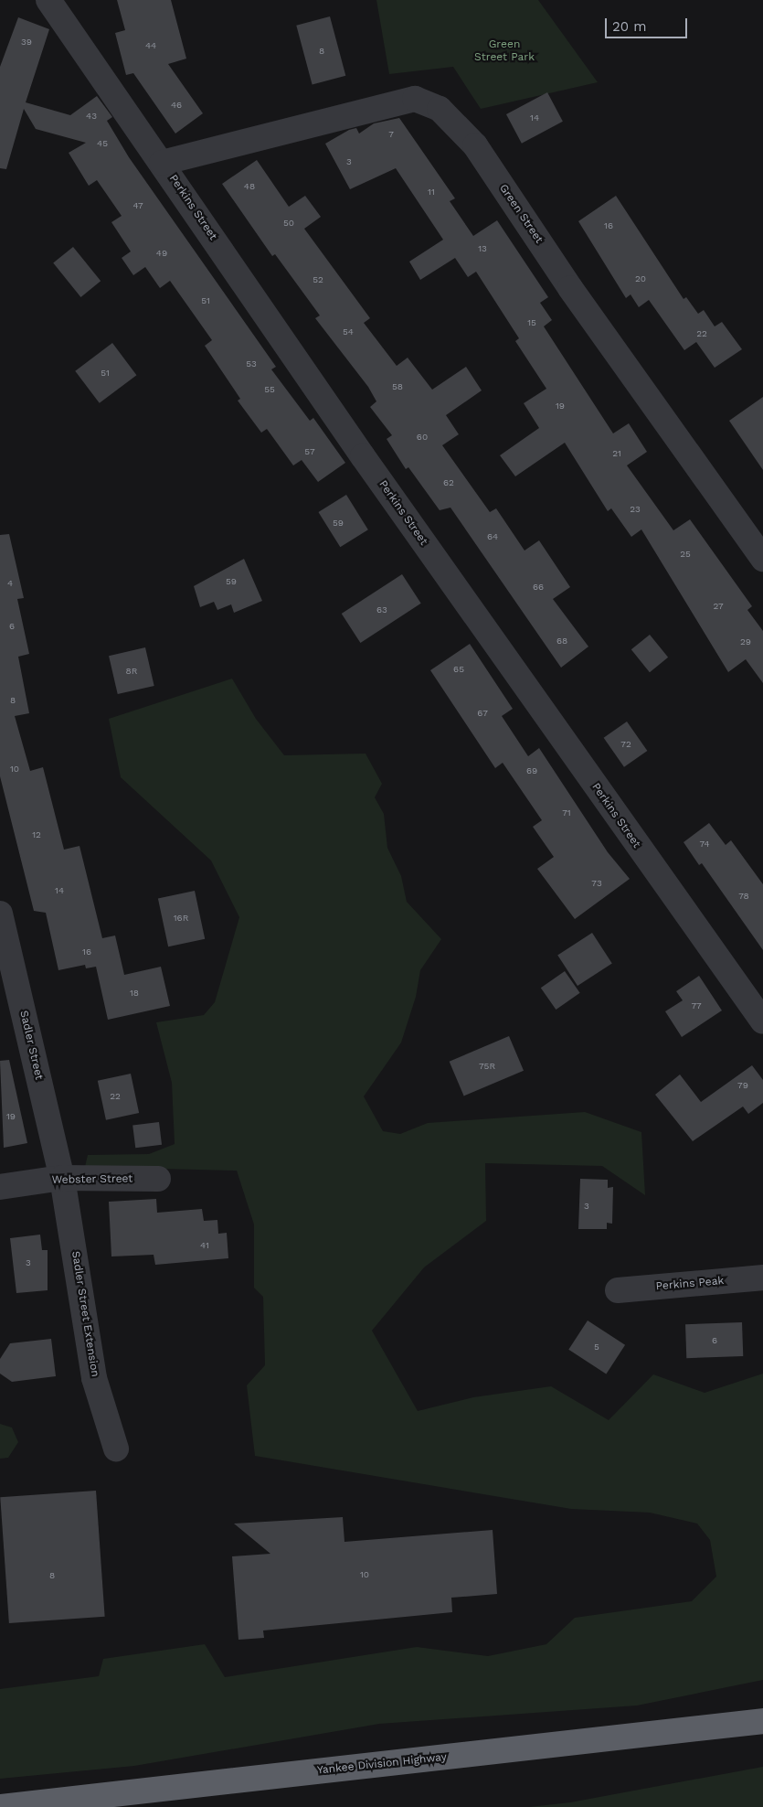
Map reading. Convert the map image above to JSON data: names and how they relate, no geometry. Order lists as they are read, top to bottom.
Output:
{
  "streets": {
    "highway": ["Yankee Division Highway"],
    "street": [
      "Perkins Street",
      "Green Street",
      "Sadler Street",
      "Webster Street",
      "Perkins Peak",
      "Sadler Street Extension"
    ]
  },
  "crossings": [
    ["Perkins Street", "Green Street"],
    ["Sadler Street", "Webster Street"],
    ["Sadler Street", "Sadler Street Extension"],
    ["Webster Street", "Sadler Street Extension"]
  ],
  "parks": ["Green Street Park"],
  "house_numbers": [
    "39",
    "44",
    "8",
    "46",
    "43",
    "14",
    "7",
    "45",
    "3",
    "48",
    "11",
    "47",
    "50",
    "16",
    "13",
    "49",
    "20",
    "52",
    "51",
    "15",
    "54",
    "22",
    "53",
    "51",
    "58",
    "55",
    "19",
    "60",
    "57",
    "21",
    "62",
    "23",
    "59",
    "64",
    "25",
    "59",
    "4",
    "66",
    "27",
    "63",
    "6",
    "68",
    "29",
    "65",
    "8R",
    "8",
    "67",
    "72",
    "10",
    "69",
    "71",
    "12",
    "74",
    "73",
    "14",
    "78",
    "16R",
    "16",
    "18",
    "77",
    "75R",
    "79",
    "22",
    "19",
    "3",
    "41",
    "3",
    "6",
    "5",
    "10",
    "8"
  ],
  "scale_bar": "20 m"
}
